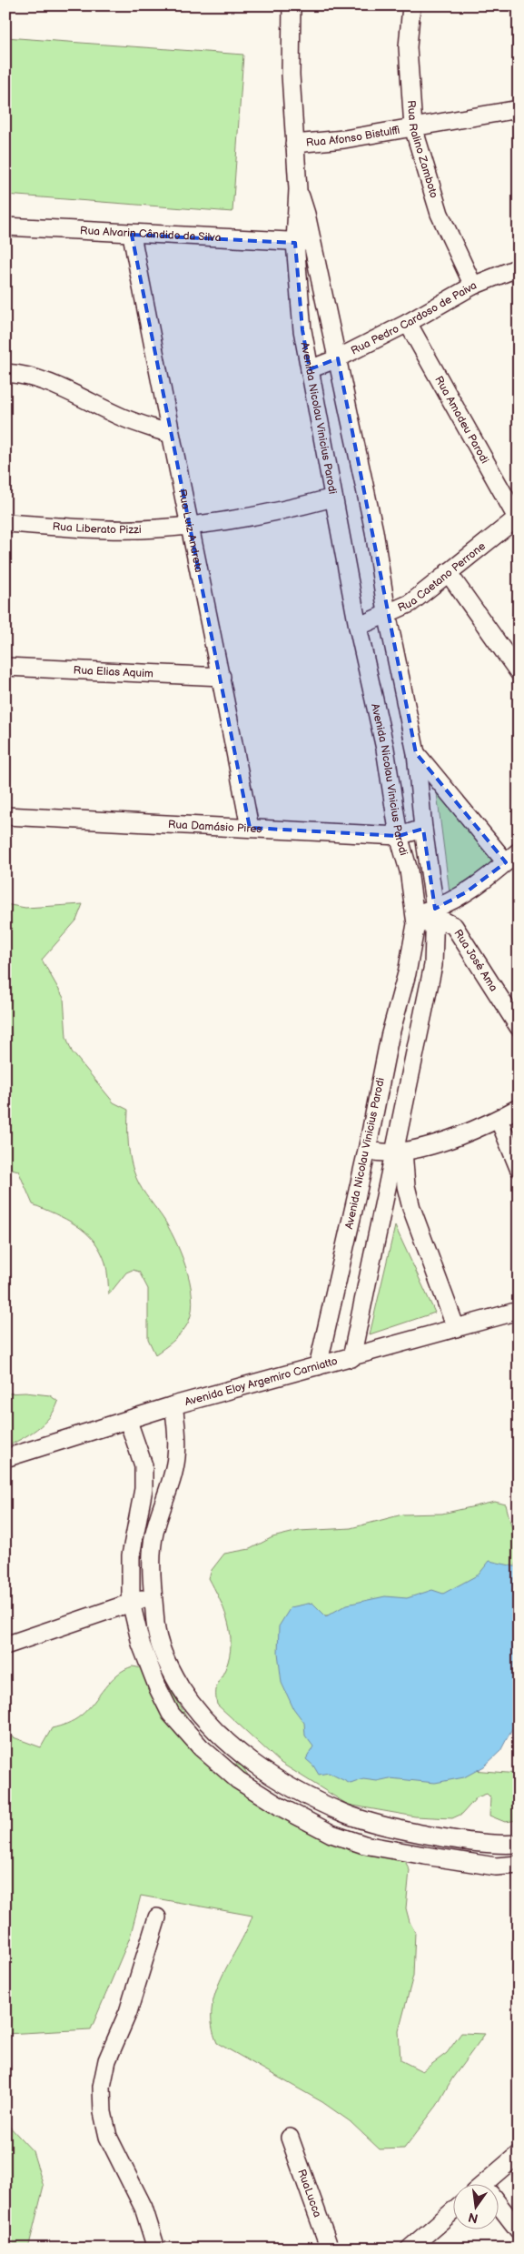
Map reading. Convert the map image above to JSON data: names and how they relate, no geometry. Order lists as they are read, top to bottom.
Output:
{
  "streets": {
    "street": [
      "Rua Afonso Bistulffi",
      "Rua Ralino Zamboto",
      "Rua Alvarin Cândido da Silva",
      "Rua Pedro Cardoso de Paiva",
      "Avenida Nicolau Vinicius Parodi",
      "Rua Amadeu Parodi",
      "Rua Liberato Pizzi",
      "Rua Luiz Andreta",
      "Rua Caetano Perrone",
      "Rua Elias Aquim",
      "Rua Damásio Pires",
      "Rua José Ama",
      "Avenida Eloy Argemiro Carniatto",
      "RuaLucca"
    ]
  },
  "crossings": [
    ["Rua Afonso Bistulffi", "Rua Ralino Zamboto"],
    ["Rua Afonso Bistulffi", "Avenida Nicolau Vinicius Parodi"],
    ["Rua Ralino Zamboto", "Rua Pedro Cardoso de Paiva"],
    ["Rua Alvarin Cândido da Silva", "Avenida Nicolau Vinicius Parodi"],
    ["Rua Alvarin Cândido da Silva", "Rua Luiz Andreta"],
    ["Rua Pedro Cardoso de Paiva", "Avenida Nicolau Vinicius Parodi"],
    ["Rua Pedro Cardoso de Paiva", "Rua Amadeu Parodi"],
    ["Avenida Nicolau Vinicius Parodi", "Rua Liberato Pizzi"],
    ["Avenida Nicolau Vinicius Parodi", "Rua Caetano Perrone"],
    ["Avenida Nicolau Vinicius Parodi", "Rua Damásio Pires"],
    ["Avenida Nicolau Vinicius Parodi", "Rua José Ama"],
    ["Avenida Nicolau Vinicius Parodi", "Avenida Eloy Argemiro Carniatto"],
    ["Rua Amadeu Parodi", "Rua Caetano Perrone"],
    ["Rua Liberato Pizzi", "Rua Luiz Andreta"],
    ["Rua Luiz Andreta", "Rua Elias Aquim"],
    ["Rua Luiz Andreta", "Rua Damásio Pires"]
  ],
  "north": "bottom"
}
